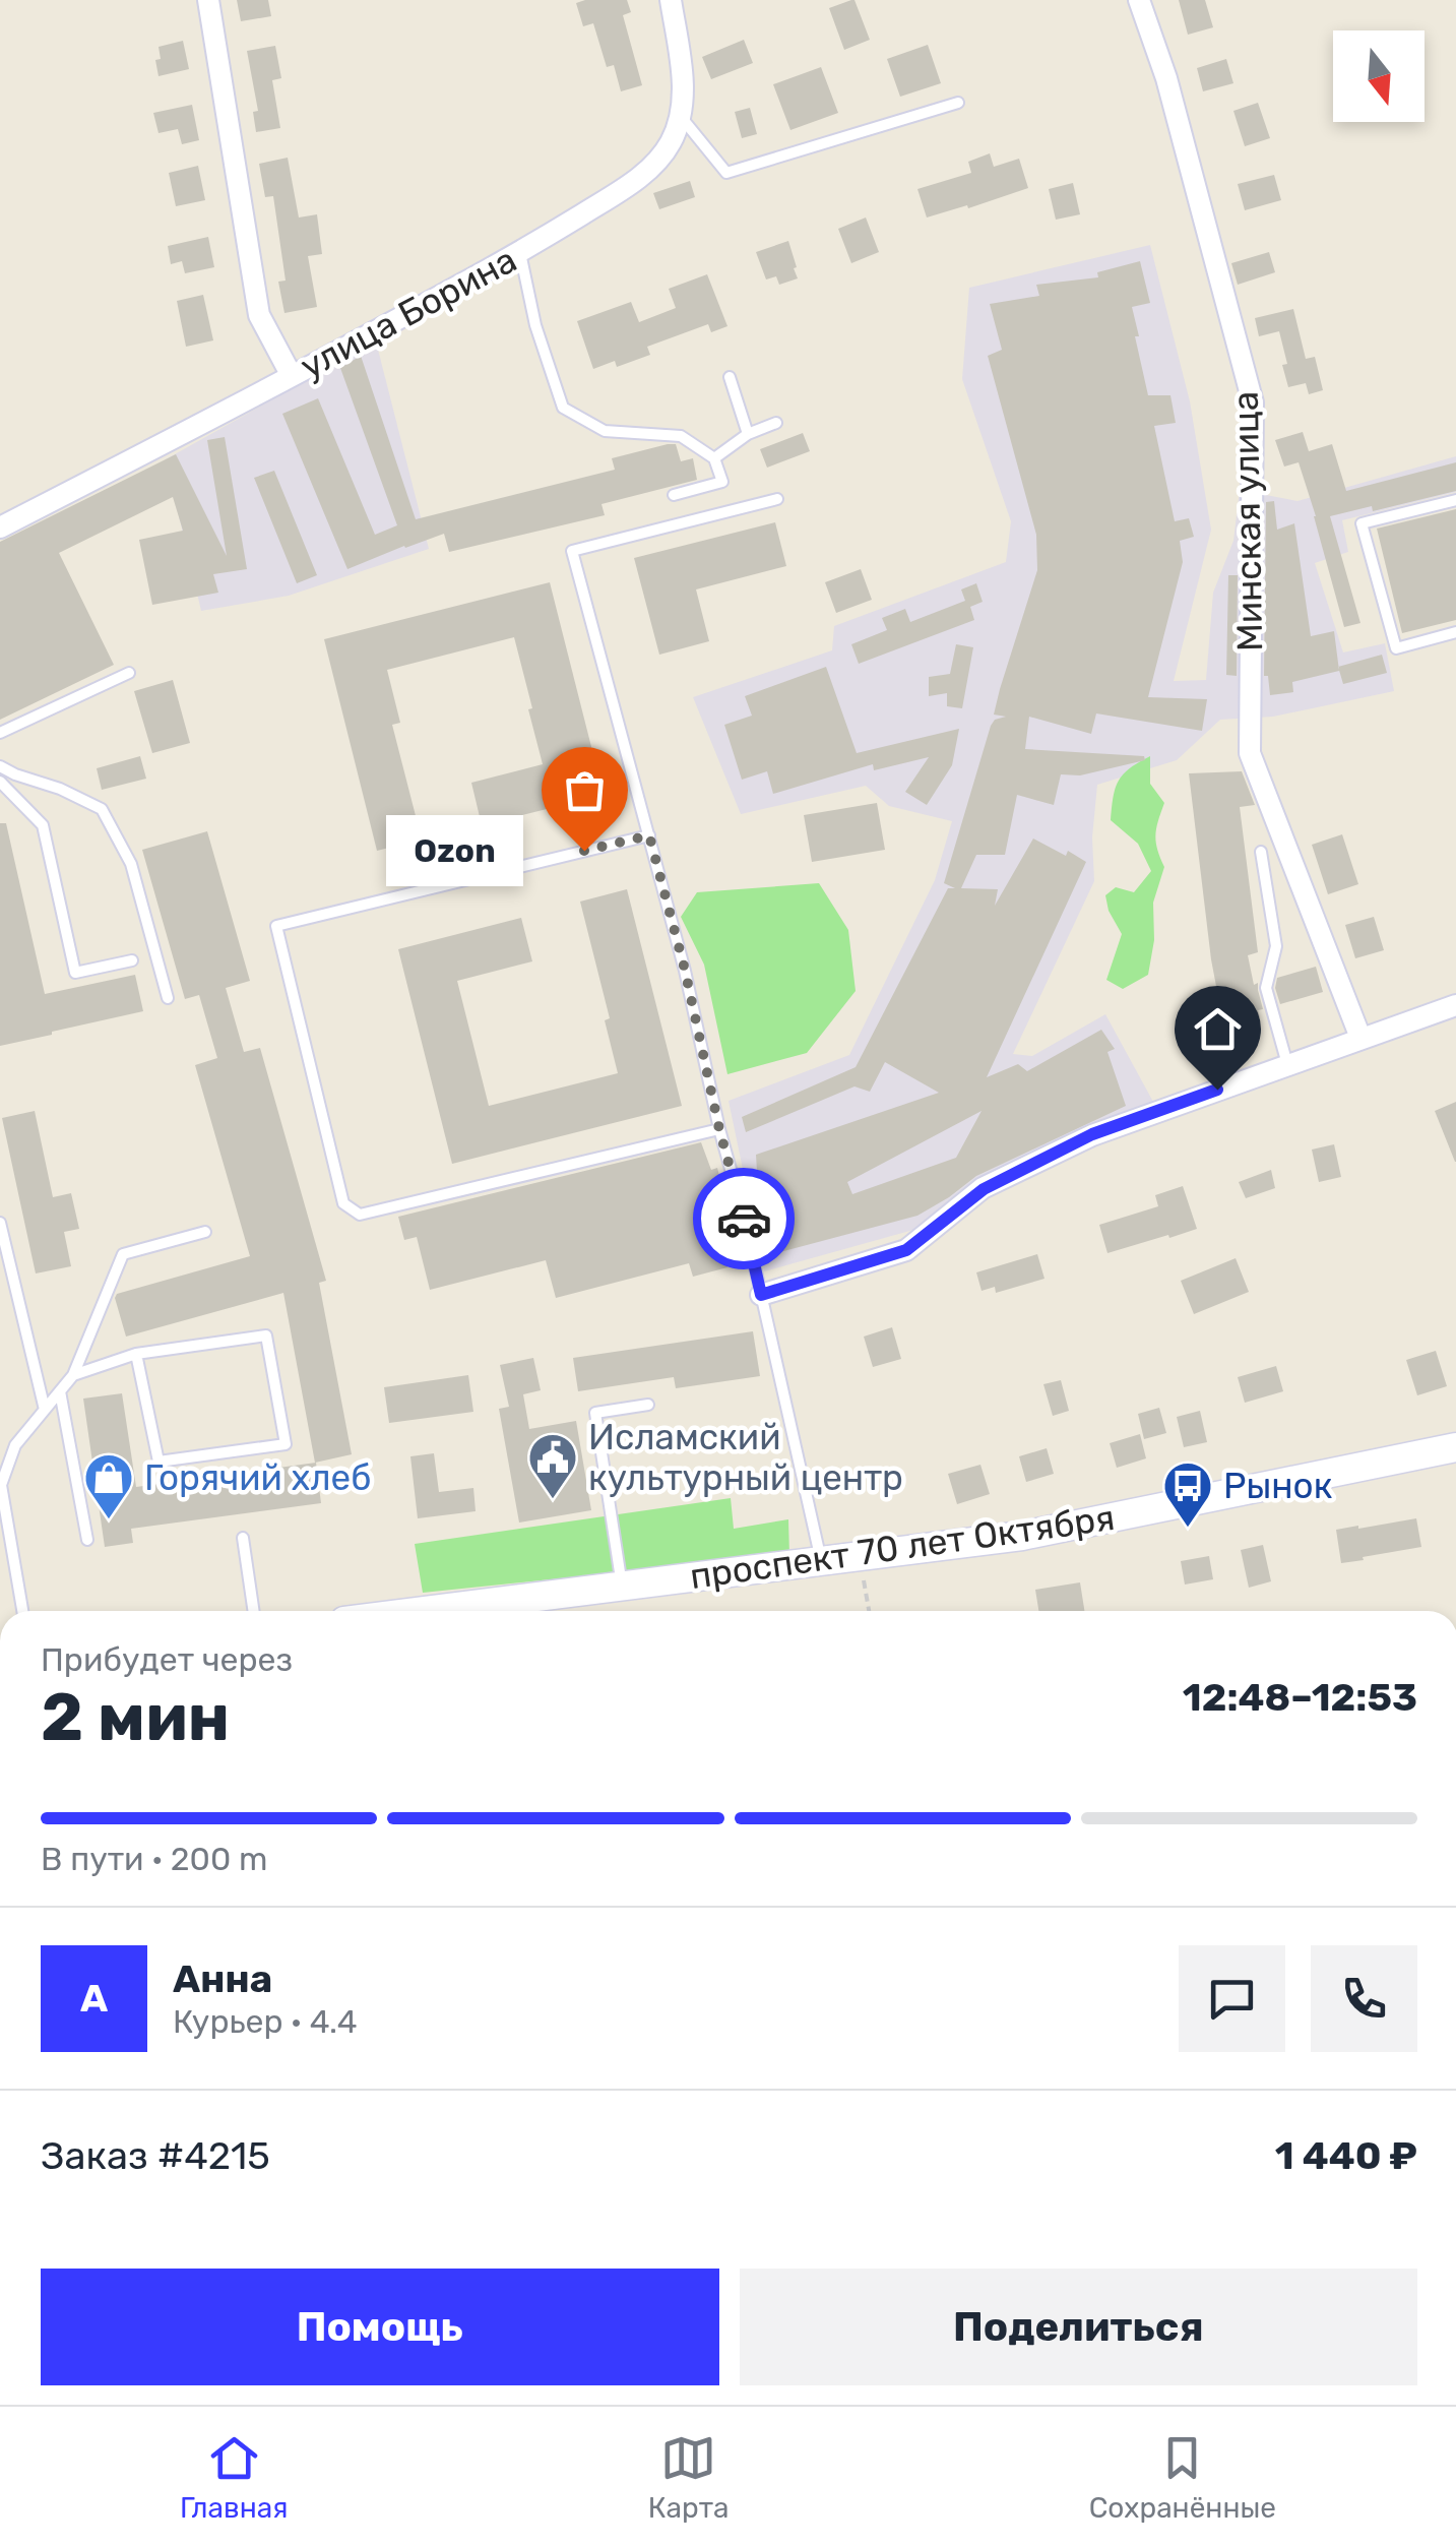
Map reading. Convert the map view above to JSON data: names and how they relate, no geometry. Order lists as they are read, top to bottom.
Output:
{
  "streets": {
    "main road": ["проспект 70 лет Октября"],
    "street": ["улица Борина", "Минская улица"]
  },
  "places": {
    "other": ["Ozon"],
    "public building": ["Исламский культурный центр"],
    "shop": ["Горячий хлеб"],
    "bus stop": ["Рынок"]
  },
  "north": "bottom",
  "page": {
    "bubble": "Ozon",
    "heading": ["2 мин", "Прибудет через", "12:48–12:53"],
    "panel": [
      "Анна",
      "Курьер · 4.4",
      "Заказ #4215",
      "1 440 ₽"
    ],
    "bar": "В пути · 200 m",
    "round": "А",
    "buttons": ["Помощь", "Поделиться"],
    "tabs": ["Главная", "Карта", "Сохранённые"]
  }
}
